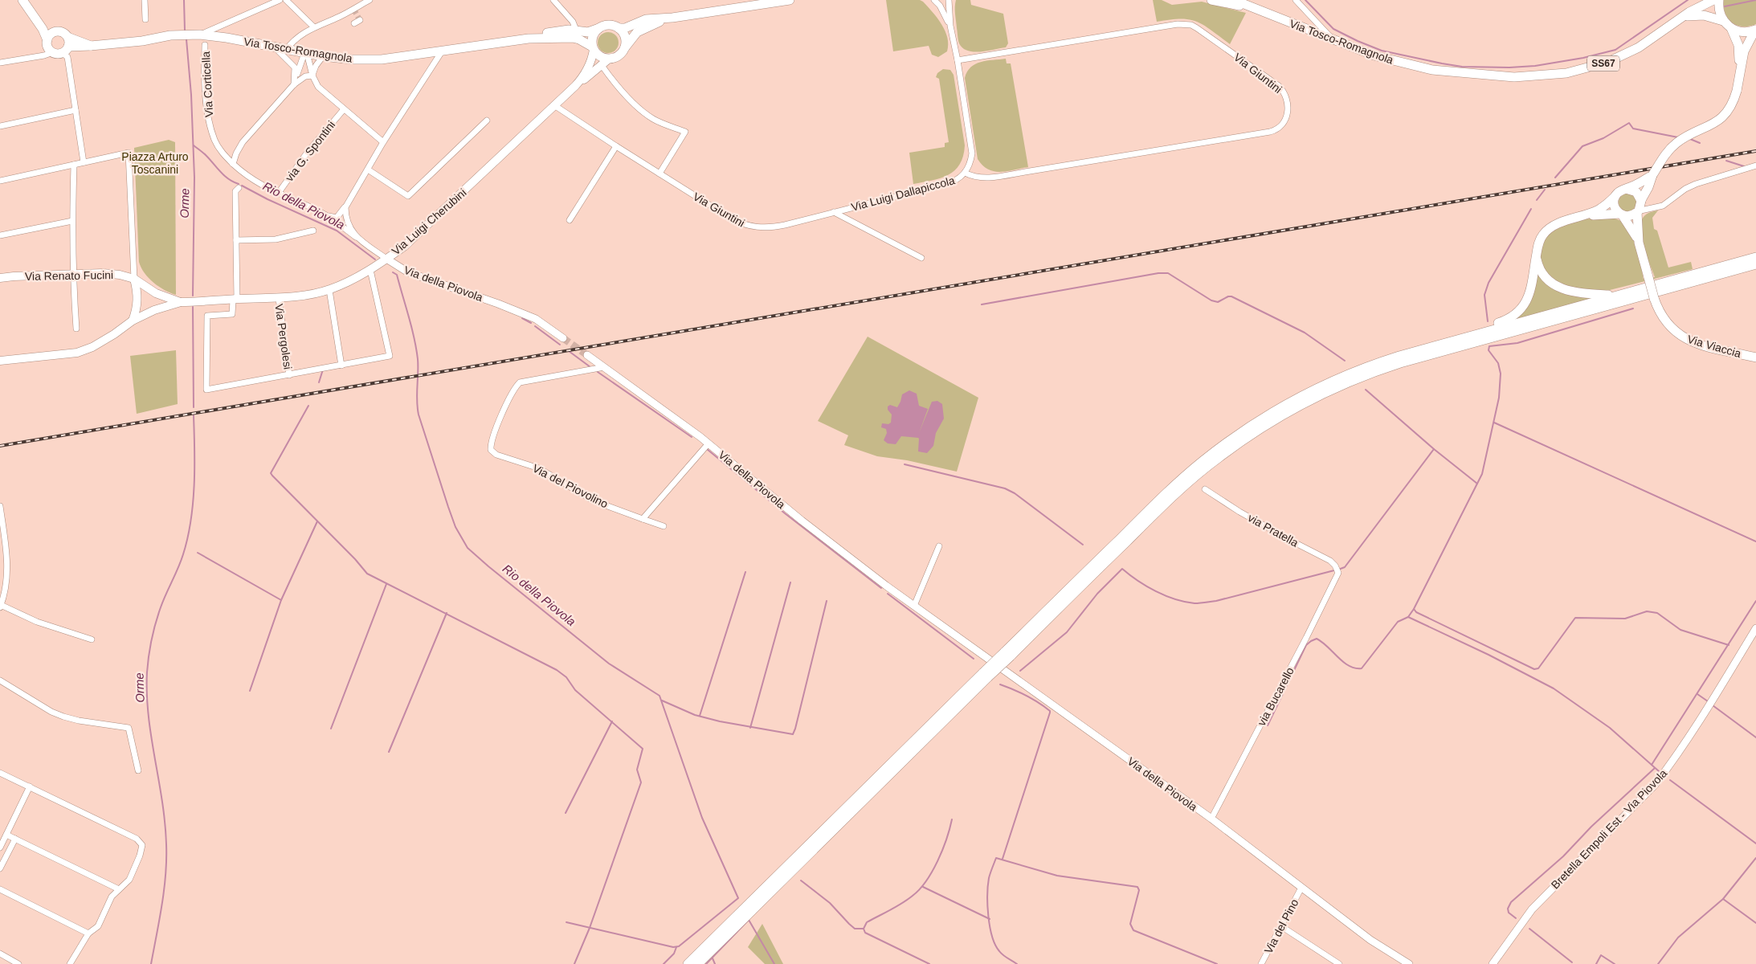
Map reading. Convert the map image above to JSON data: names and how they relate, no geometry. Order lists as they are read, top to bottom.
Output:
{
  "streets": {
    "main road": [
      "Via Tosco-Romagnola",
      "SS67",
      "Via Luigi Cherubini",
      "Via Renato Fucini",
      "Via Viaccia"
    ],
    "street": [
      "Via Giuntini",
      "Via Corticella",
      "via G. Spontini",
      "Via Luigi Dallapiccola",
      "Via della Piovola",
      "Via Pergolesi",
      "Via del Piovolino",
      "via Pratella",
      "via Bucarello",
      "Bretella Empoli Est - Via Piovola",
      "Via del Pino"
    ]
  },
  "crossings": [
    ["Via Tosco-Romagnola", "SS67"],
    ["Via Tosco-Romagnola", "Via Luigi Cherubini"],
    ["Via Giuntini", "Via Luigi Dallapiccola"],
    ["Via Giuntini", "Via Luigi Cherubini"],
    ["Via Corticella", "via G. Spontini"],
    ["Via Corticella", "Via della Piovola"],
    ["Via Luigi Cherubini", "Via Renato Fucini"],
    ["Via Luigi Cherubini", "Via della Piovola"],
    ["Via Luigi Cherubini", "Via Pergolesi"],
    ["Via della Piovola", "Via del Piovolino"],
    ["Via della Piovola", "via Bucarello"],
    ["Via della Piovola", "Via del Pino"],
    ["via Pratella", "via Bucarello"]
  ],
  "water": ["Orme", "Rio della Piovola"],
  "parks": ["Piazza Arturo Toscanini"]
}
